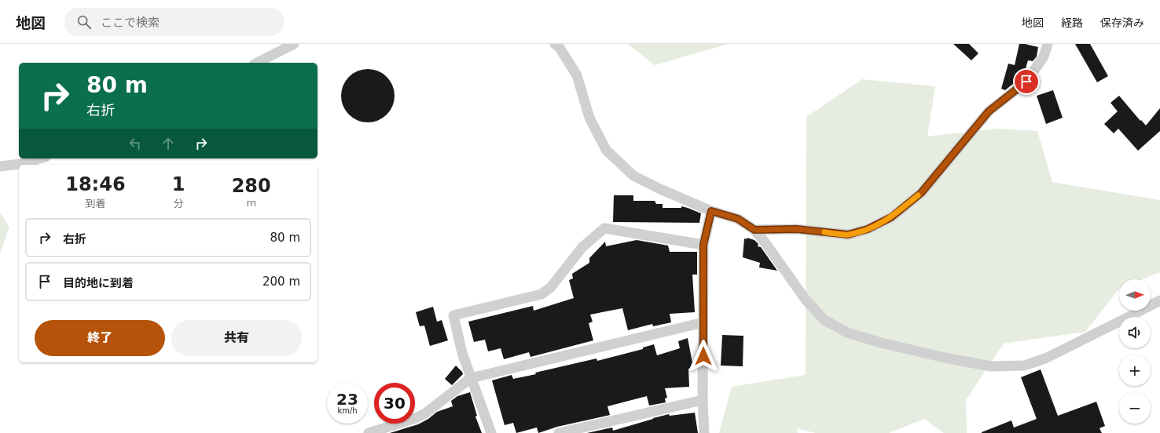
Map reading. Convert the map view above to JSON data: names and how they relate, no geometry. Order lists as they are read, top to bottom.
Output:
{
  "north": "right",
  "page": {
    "header": "地図",
    "search": "ここで検索",
    "nav": ["地図", "経路", "保存済み"],
    "turn": ["80 m", "右折"],
    "eta": [
      "18:46",
      "到着",
      "1",
      "分",
      "280",
      "m"
    ],
    "list": [
      {
        "name": "右折",
        "value": "80 m"
      },
      {
        "name": "目的地に到着",
        "value": "200 m"
      }
    ],
    "map_buttons": ["+", "−"],
    "buttons": ["終了", "共有"],
    "speed": "23 km/h",
    "limit": "30"
  }
}
